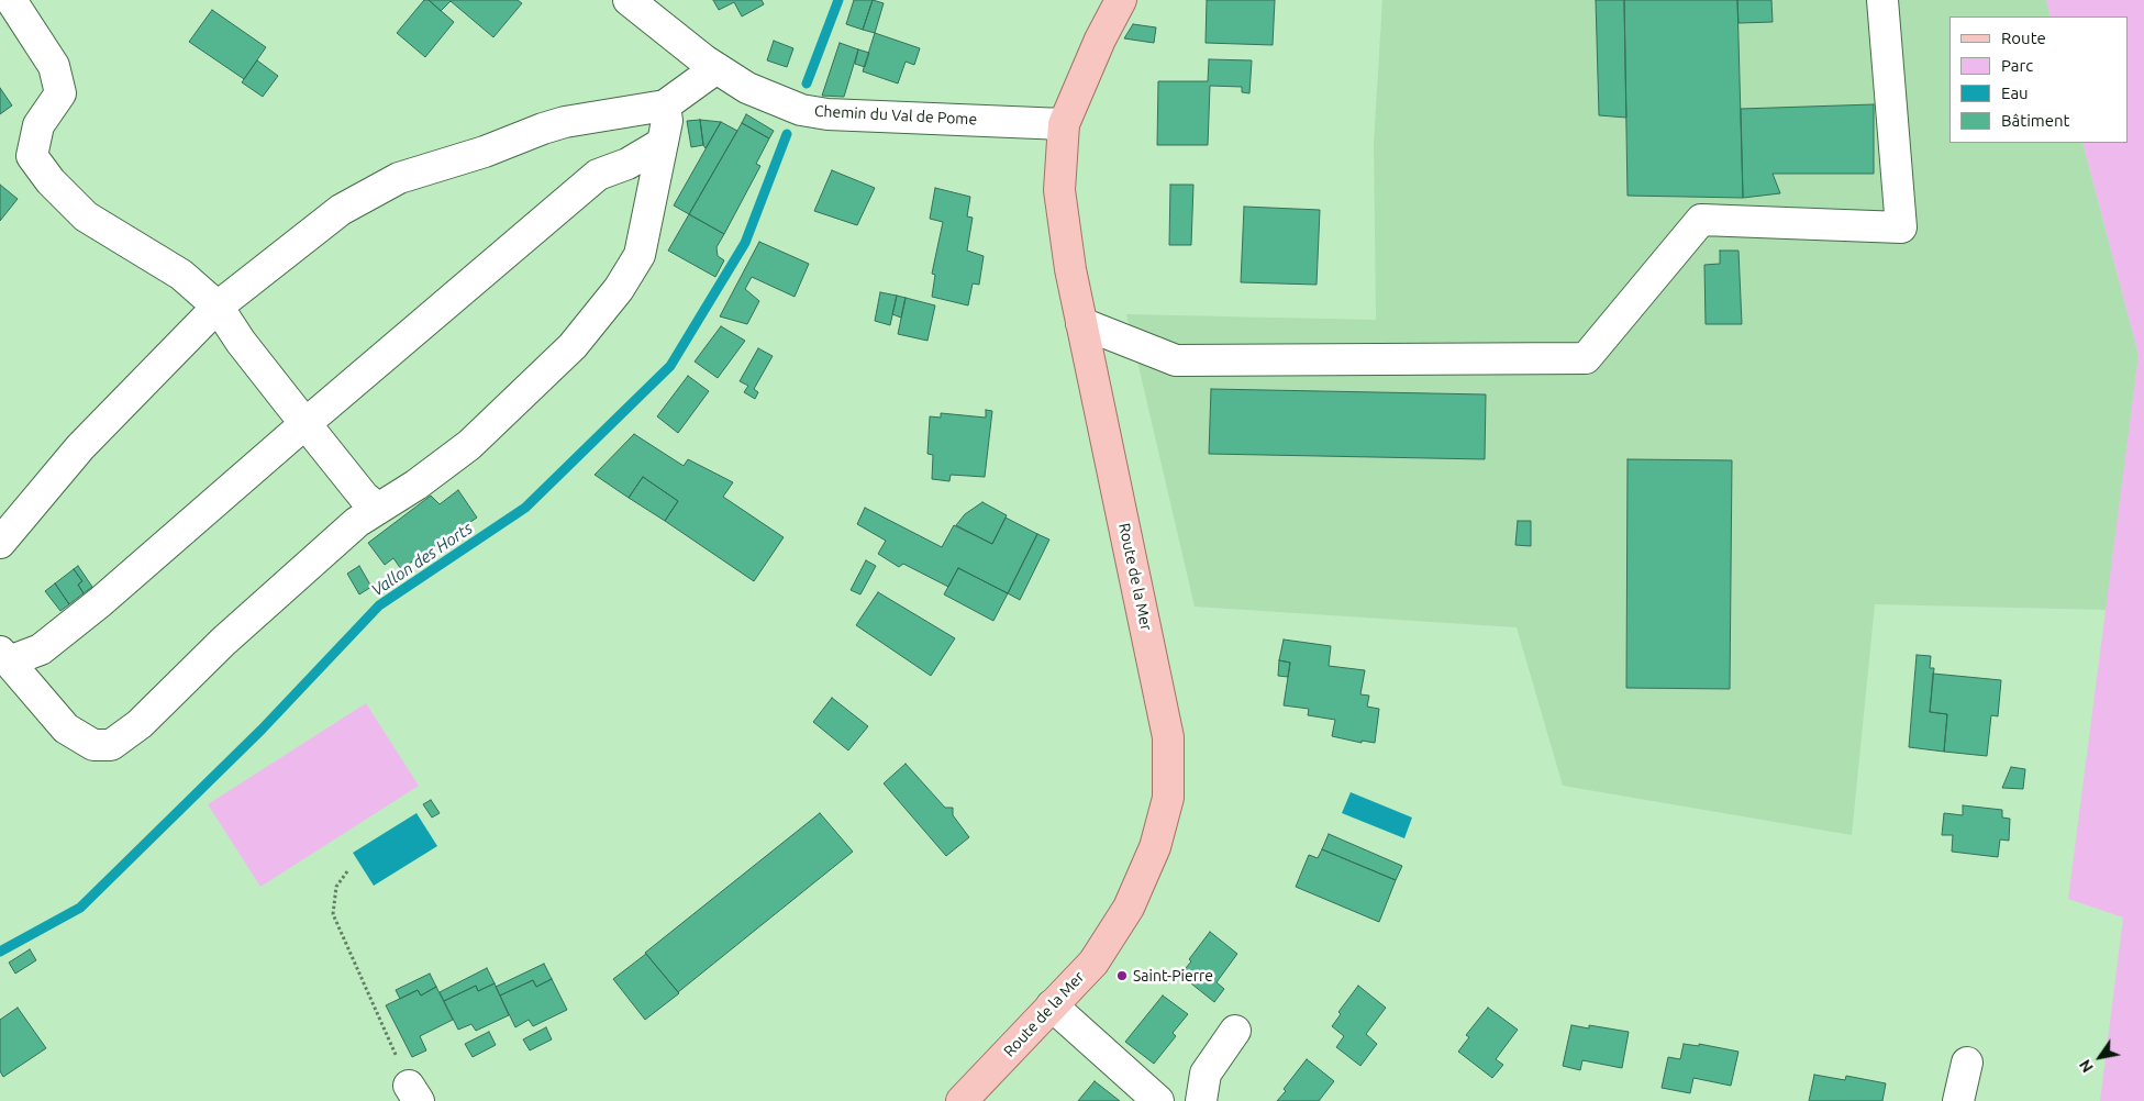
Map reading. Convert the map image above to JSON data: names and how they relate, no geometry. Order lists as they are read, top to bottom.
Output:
{
  "streets": {
    "main road": ["Route de la Mer"],
    "street": ["Chemin du Val de Pome"]
  },
  "crossings": [
    ["Chemin du Val de Pome", "Route de la Mer"]
  ],
  "water": ["Vallon des Horts"],
  "places": ["Saint-Pierre"],
  "legend": [
    "Route",
    "Parc",
    "Eau",
    "Bâtiment"
  ],
  "north": "bottom left"
}
